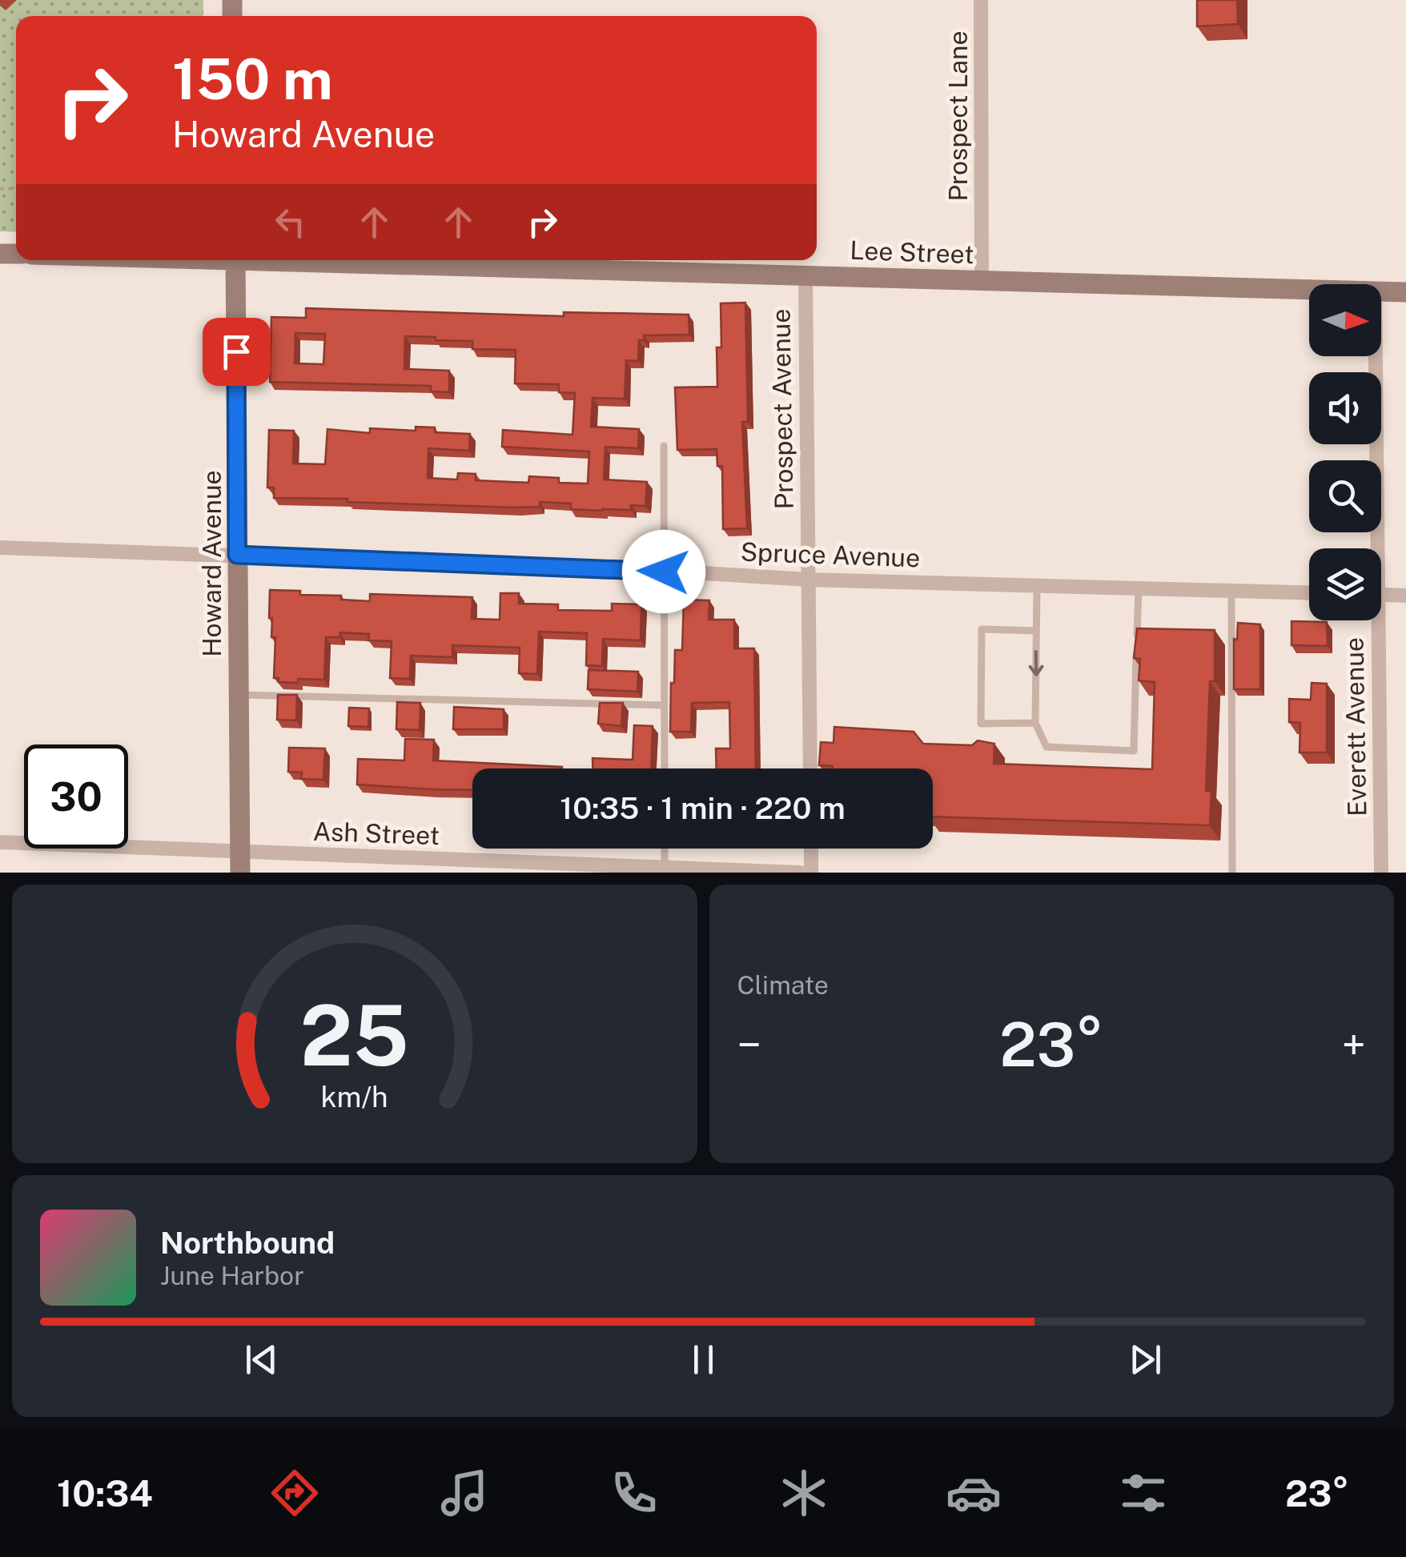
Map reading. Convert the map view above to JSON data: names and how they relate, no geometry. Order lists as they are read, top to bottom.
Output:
{
  "streets": {
    "main road": ["Lee Street", "Howard Avenue"],
    "street": [
      "Prospect Lane",
      "Prospect Avenue",
      "Spruce Avenue",
      "Everett Avenue",
      "Ash Street"
    ]
  },
  "crossings": [
    ["Prospect Lane", "Lee Street"],
    ["Lee Street", "Prospect Avenue"],
    ["Prospect Avenue", "Spruce Avenue"],
    ["Spruce Avenue", "Howard Avenue"],
    ["Howard Avenue", "Ash Street"]
  ],
  "north": "right",
  "page": {
    "turn": ["150 m", "Howard Avenue"],
    "limit": "30",
    "trip": "10:35 · 1 min · 220 m",
    "tile": "Climate",
    "heat": ["−", "23°", "+"],
    "song": ["Northbound", "June Harbor"],
    "tabs": ["10:34", "23°"],
    "gauge": ["25", "km/h"]
  }
}
